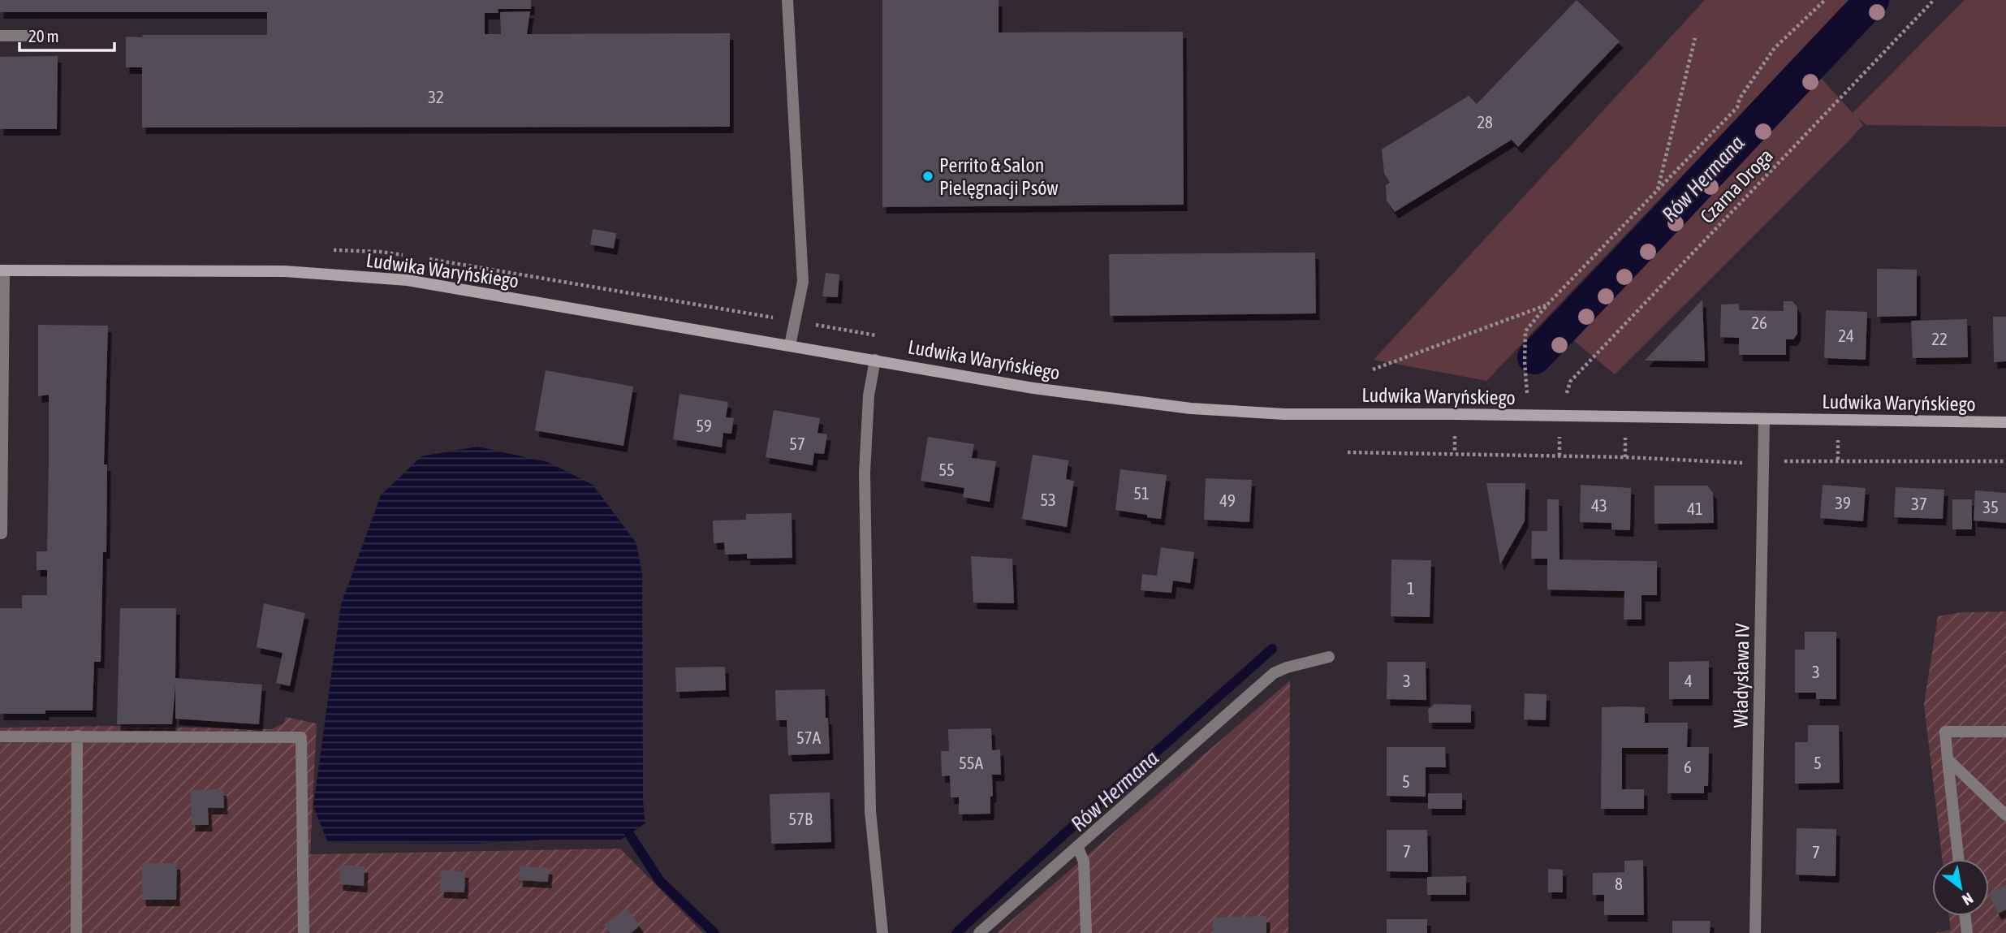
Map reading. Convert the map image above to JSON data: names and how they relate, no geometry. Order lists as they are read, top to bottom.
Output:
{
  "streets": {
    "street": ["Ludwika Waryńskiego", "Władysława IV"],
    "path": ["Czarna Droga"]
  },
  "crossings": [
    ["Ludwika Waryńskiego", "Władysława IV"]
  ],
  "water": ["Rów Hermana"],
  "places": ["Perrito & Salon Pielęgnacji Psów"],
  "house_numbers": [
    "32",
    "28",
    "26",
    "24",
    "22",
    "59",
    "57",
    "55",
    "51",
    "53",
    "49",
    "39",
    "37",
    "43",
    "35",
    "41",
    "1",
    "3",
    "3",
    "4",
    "57A",
    "55A",
    "5",
    "6",
    "5",
    "57B",
    "7",
    "7",
    "8"
  ],
  "scale_bar": "20 m",
  "north": "bottom right"
}
